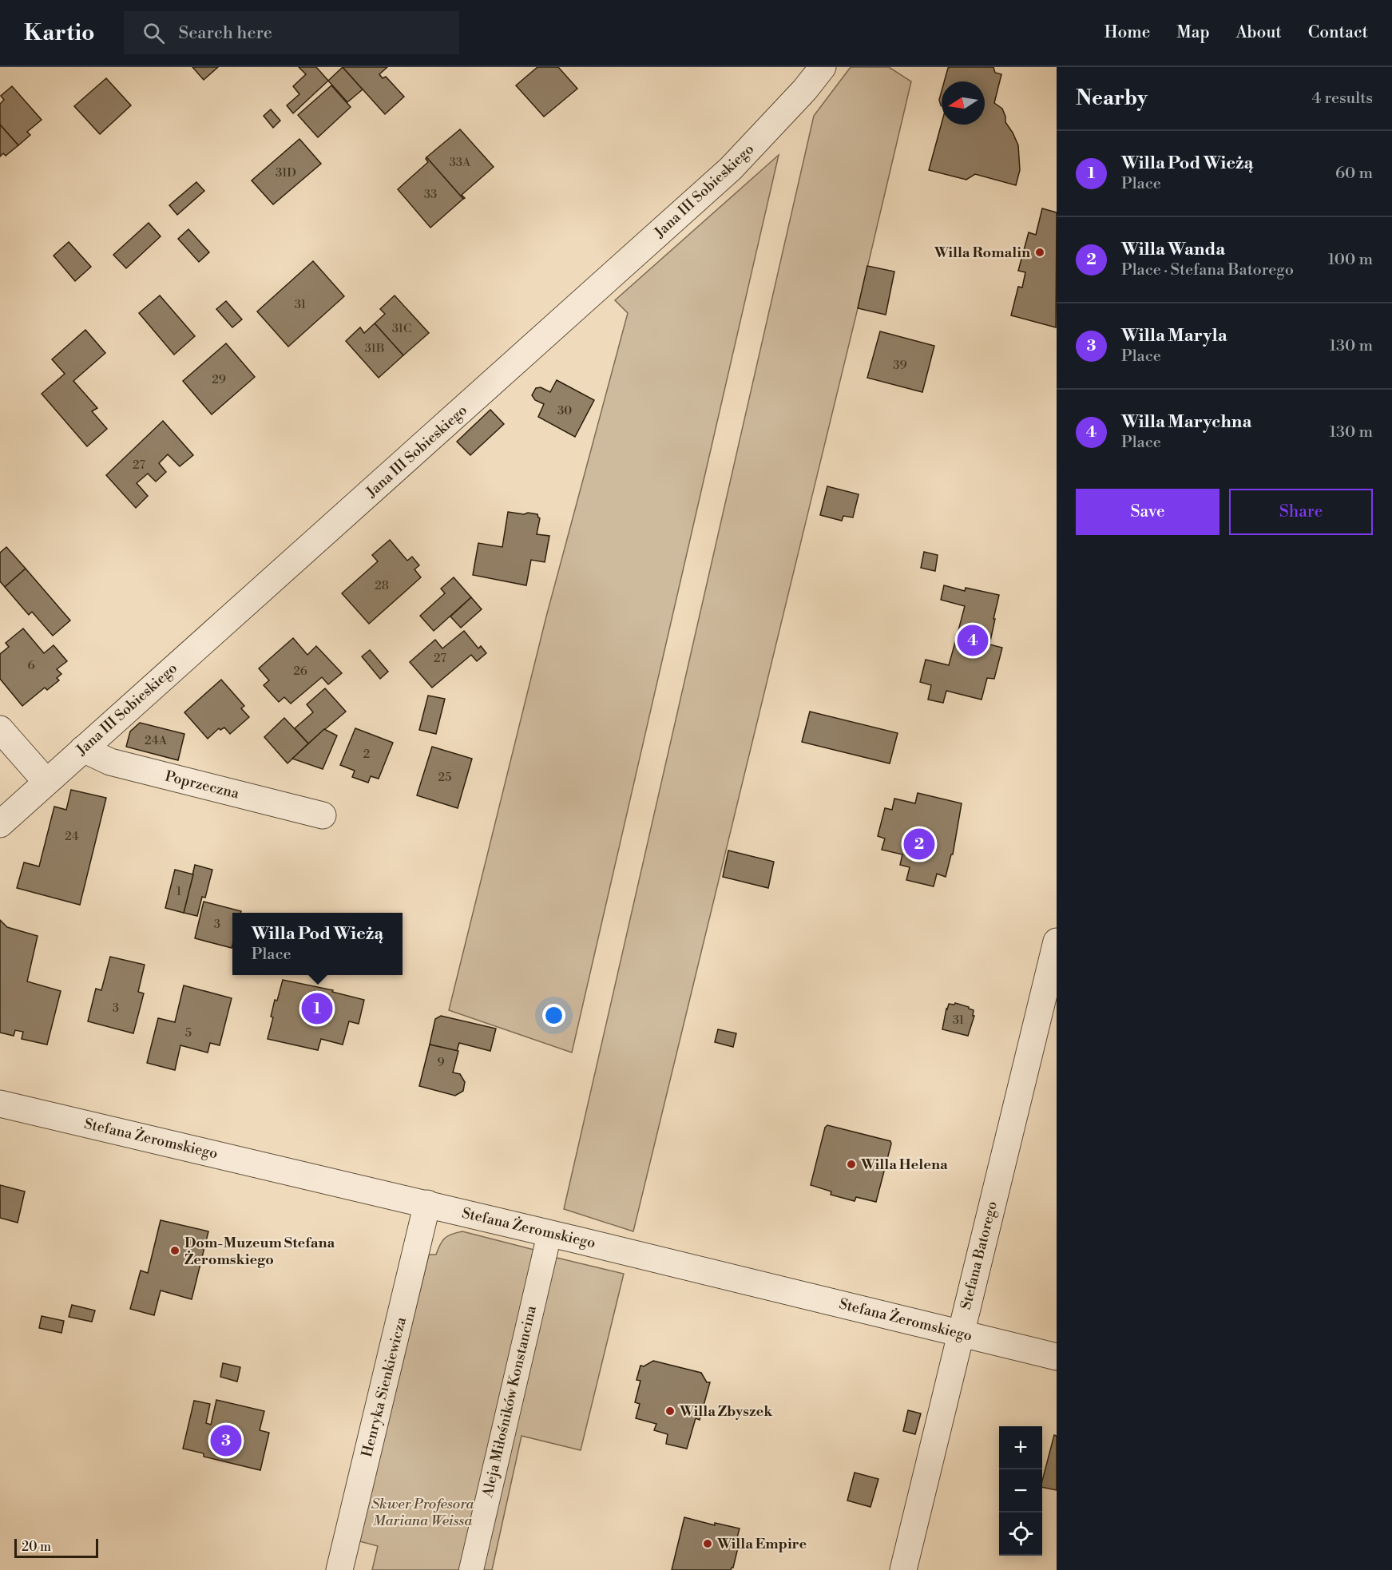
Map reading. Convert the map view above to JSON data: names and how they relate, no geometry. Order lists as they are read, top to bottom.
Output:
{
  "streets": {
    "street": [
      "Jana III Sobieskiego",
      "Poprzeczna",
      "Stefana Żeromskiego",
      "Stefana Batorego",
      "Henryka Sienkiewicza",
      "Aleja Miłośników Konstancina"
    ]
  },
  "crossings": [
    ["Jana III Sobieskiego", "Poprzeczna"],
    ["Stefana Żeromskiego", "Stefana Batorego"],
    ["Stefana Żeromskiego", "Henryka Sienkiewicza"],
    ["Stefana Żeromskiego", "Aleja Miłośników Konstancina"]
  ],
  "parks": ["Skwer Profesora Mariana Weissa"],
  "places": [
    "Willa Romalin",
    "Willa Helena",
    "Dom-Muzeum Stefana Żeromskiego",
    "Willa Zbyszek",
    "Willa Empire"
  ],
  "house_numbers": [
    "33A",
    "31D",
    "33",
    "31",
    "31C",
    "31B",
    "39",
    "29",
    "30",
    "27",
    "28",
    "27",
    "6",
    "26",
    "24A",
    "2",
    "25",
    "24",
    "1",
    "3",
    "3",
    "31",
    "5",
    "9"
  ],
  "scale_bar": "20 m",
  "north": "left",
  "page": {
    "header": "Kartio",
    "search": "Search here",
    "nav": [
      "Home",
      "Map",
      "About",
      "Contact"
    ],
    "heading": ["Nearby", "4 results"],
    "list": [
      {
        "mark": "1",
        "name": "Willa Pod Wieżą",
        "note": "Place",
        "value": "60 m"
      },
      {
        "mark": "2",
        "name": "Willa Wanda",
        "note": "Place · Stefana Batorego",
        "value": "100 m"
      },
      {
        "mark": "3",
        "name": "Willa Maryla",
        "note": "Place",
        "value": "130 m"
      },
      {
        "mark": "4",
        "name": "Willa Marychna",
        "note": "Place",
        "value": "130 m"
      }
    ],
    "buttons": ["Save", "Share"],
    "pins": [
      "4",
      "2",
      "1",
      "3"
    ],
    "popup": ["Willa Pod Wieżą", "Place"],
    "map_buttons": ["+", "−"],
    "scale": "20 m"
  }
}
